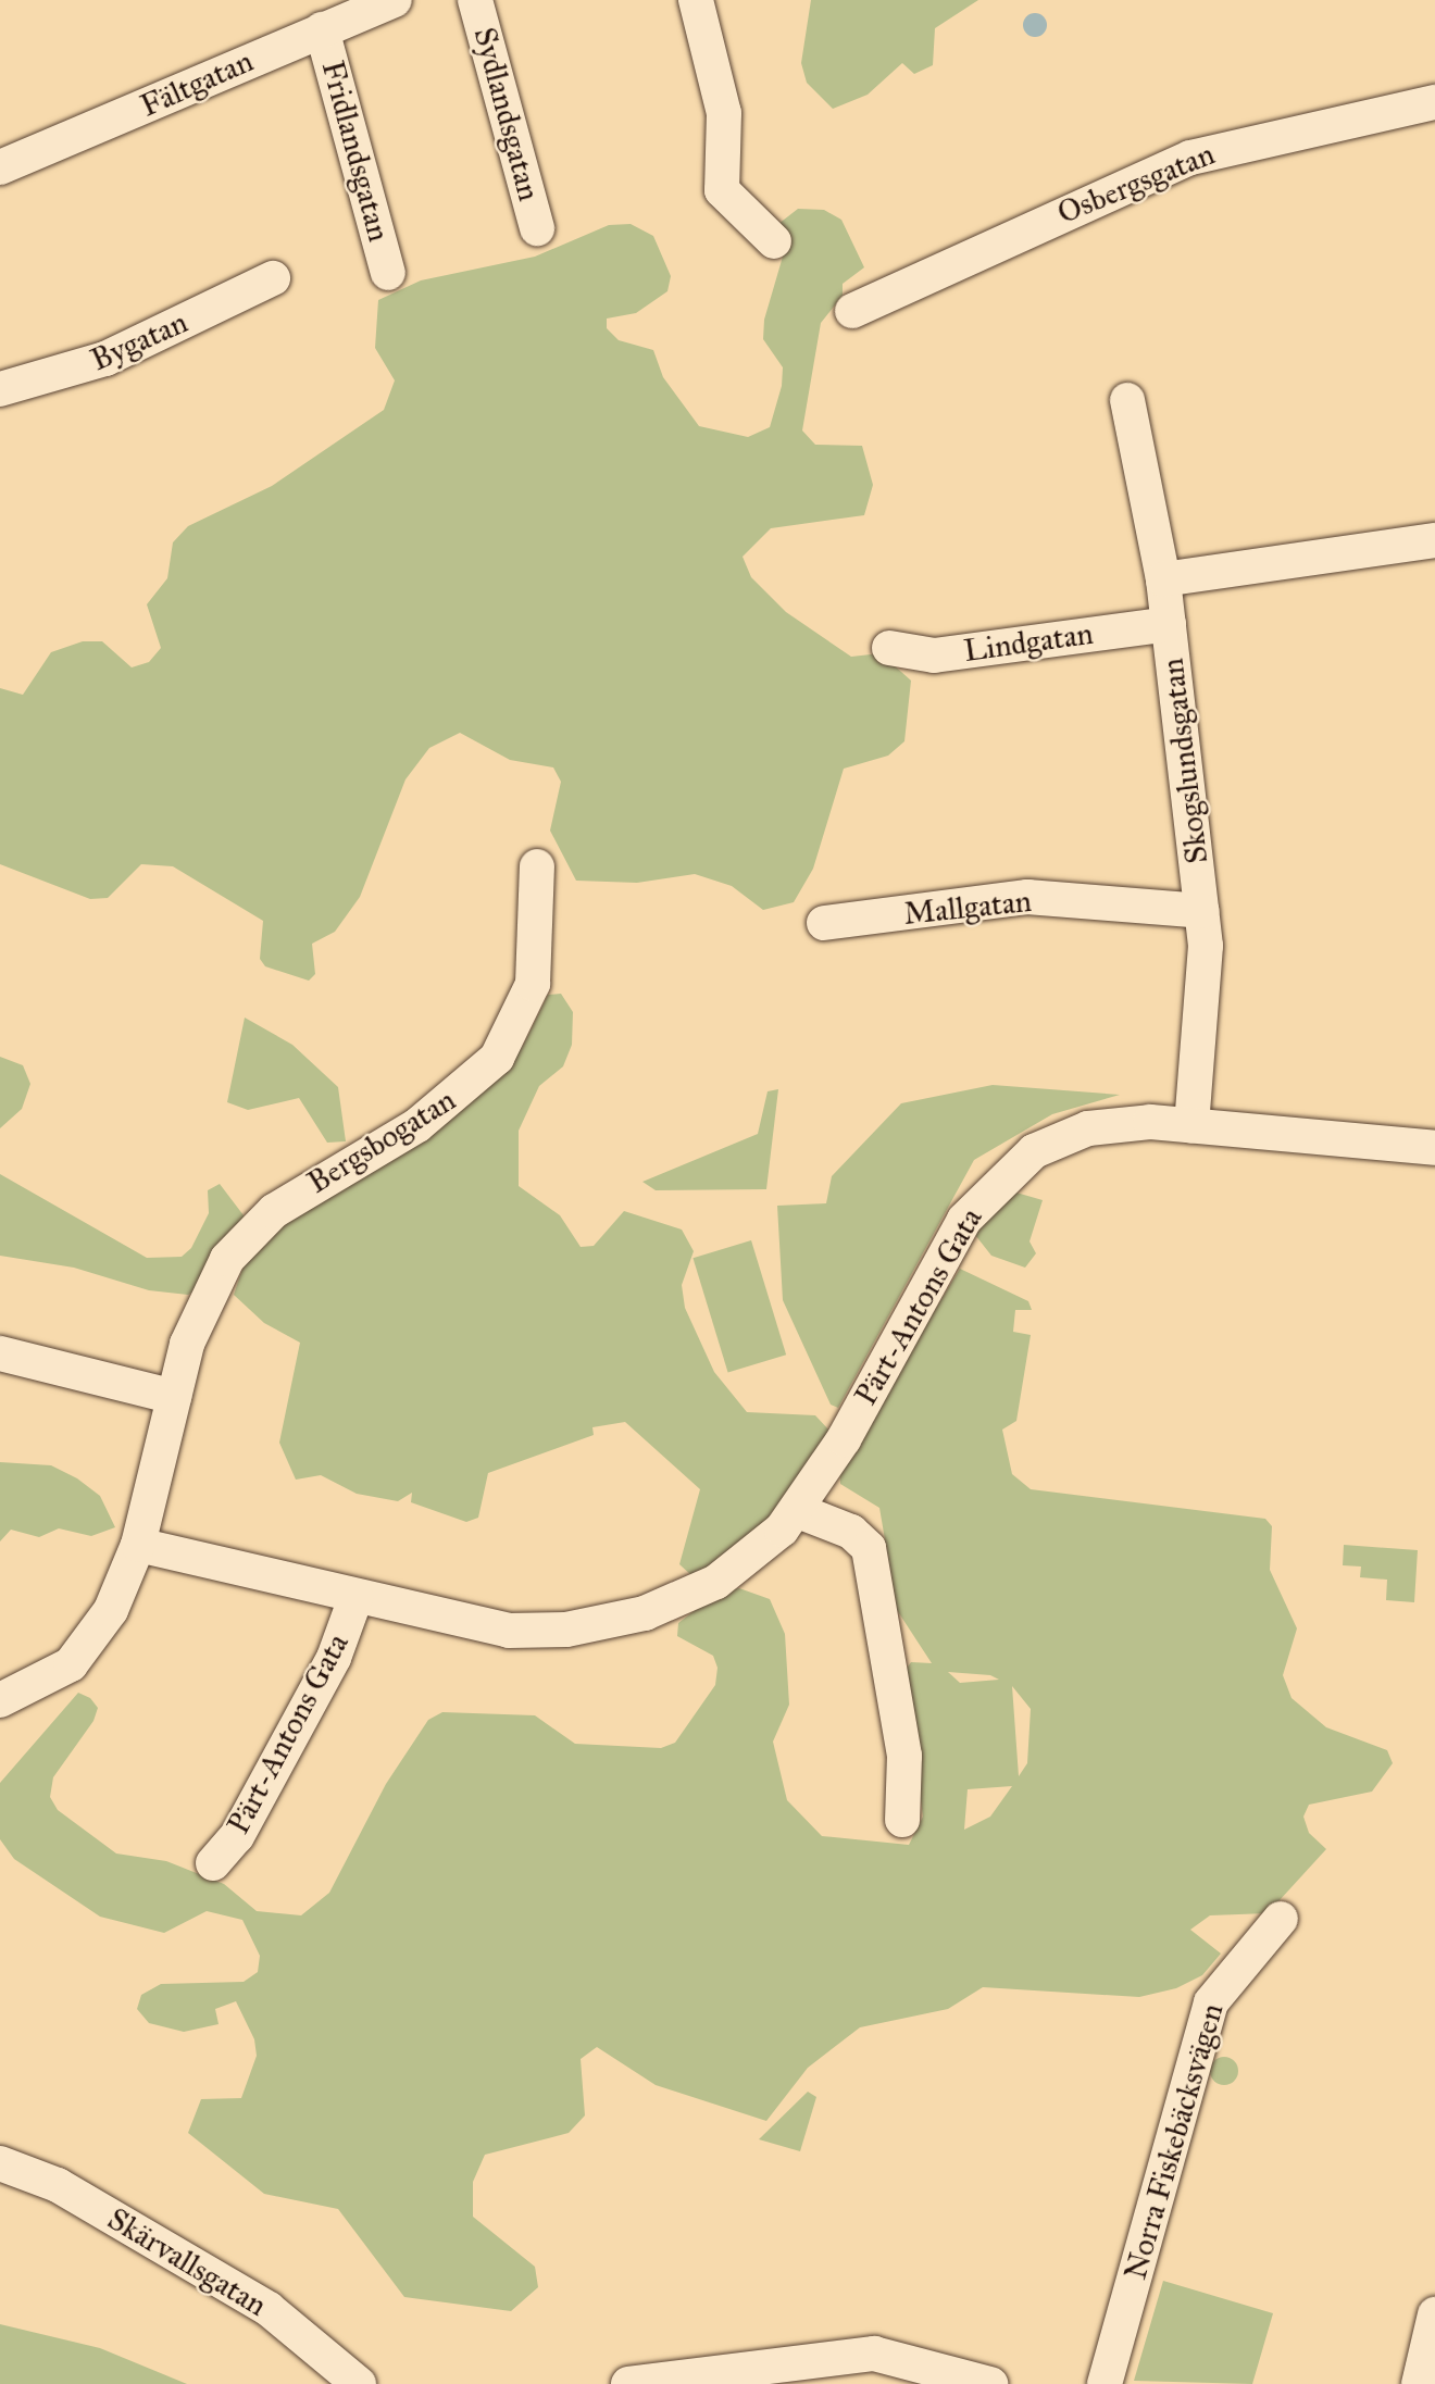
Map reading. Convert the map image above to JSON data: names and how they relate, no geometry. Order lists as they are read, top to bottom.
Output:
{
  "streets": {
    "street": [
      "Fältgatan",
      "Sydlandsgatan",
      "Fridlandsgatan",
      "Osbergsgatan",
      "Bygatan",
      "Lindgatan",
      "Skogslundsgatan",
      "Mallgatan",
      "Bergsbogatan",
      "Pärt-Antons Gata",
      "Norra Fiskebäcksvägen",
      "Skärvallsgatan"
    ]
  },
  "crossings": [
    ["Fältgatan", "Fridlandsgatan"],
    ["Lindgatan", "Skogslundsgatan"],
    ["Skogslundsgatan", "Mallgatan"],
    ["Skogslundsgatan", "Pärt-Antons Gata"],
    ["Bergsbogatan", "Pärt-Antons Gata"]
  ]
}
